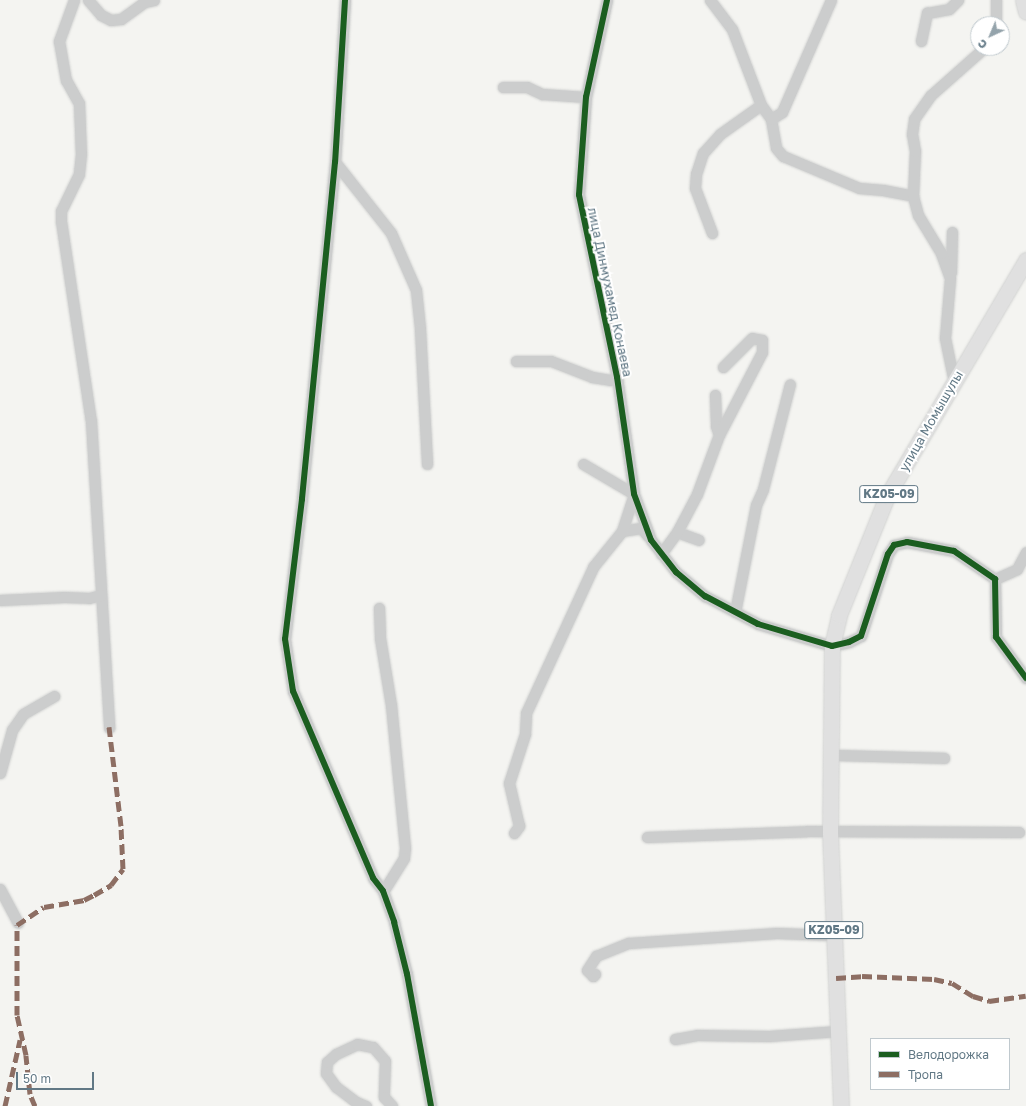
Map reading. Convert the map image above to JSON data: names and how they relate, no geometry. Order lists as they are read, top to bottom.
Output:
{
  "streets": {
    "main road": ["улица Момышулы", "KZ05-09"],
    "street": ["лица Динмухамед Конаева"]
  },
  "crossings": [
    ["лица Динмухамед Конаева", "улица Момышулы"],
    ["улица Момышулы", "KZ05-09"]
  ],
  "legend": ["Велодорожка", "Тропа"],
  "scale_bar": "50 m",
  "north": "bottom left"
}
